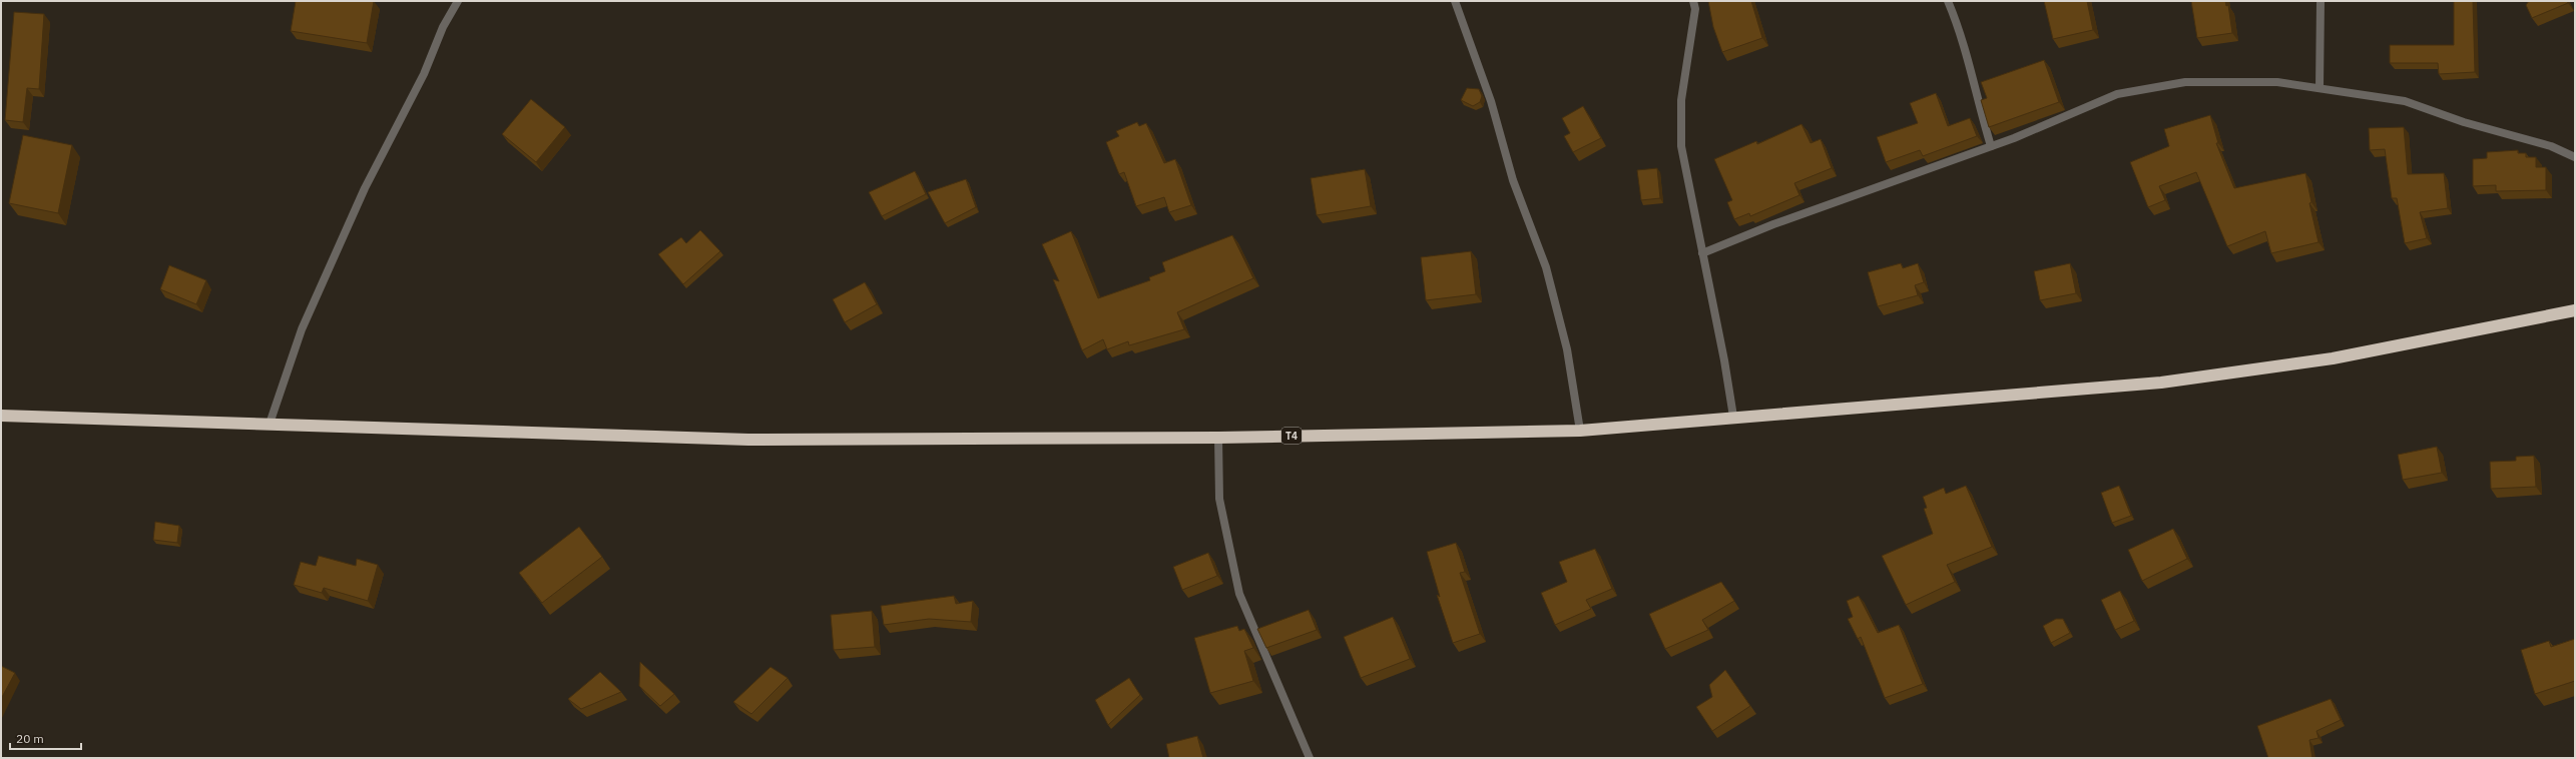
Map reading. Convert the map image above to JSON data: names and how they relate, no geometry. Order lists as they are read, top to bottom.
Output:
{
  "streets": {
    "highway": ["T4"]
  },
  "scale_bar": "20 m"
}
